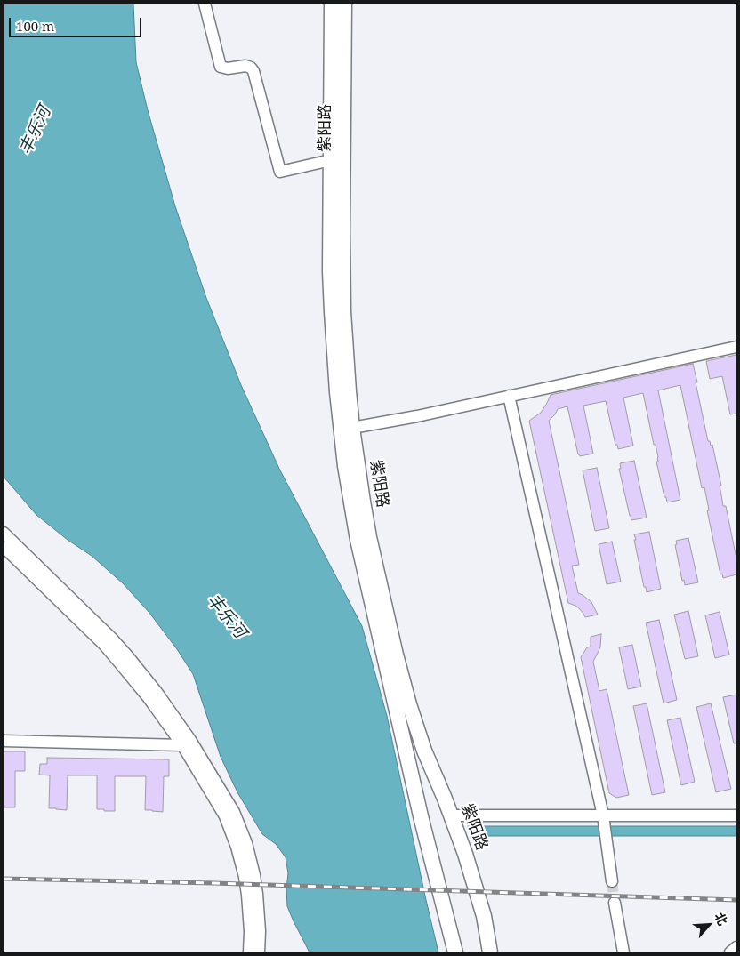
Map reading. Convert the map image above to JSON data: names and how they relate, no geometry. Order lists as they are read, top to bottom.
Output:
{
  "streets": {
    "main road": ["紫阳路"]
  },
  "water": ["丰乐河"],
  "scale_bar": "100 m",
  "north": "top right"
}
